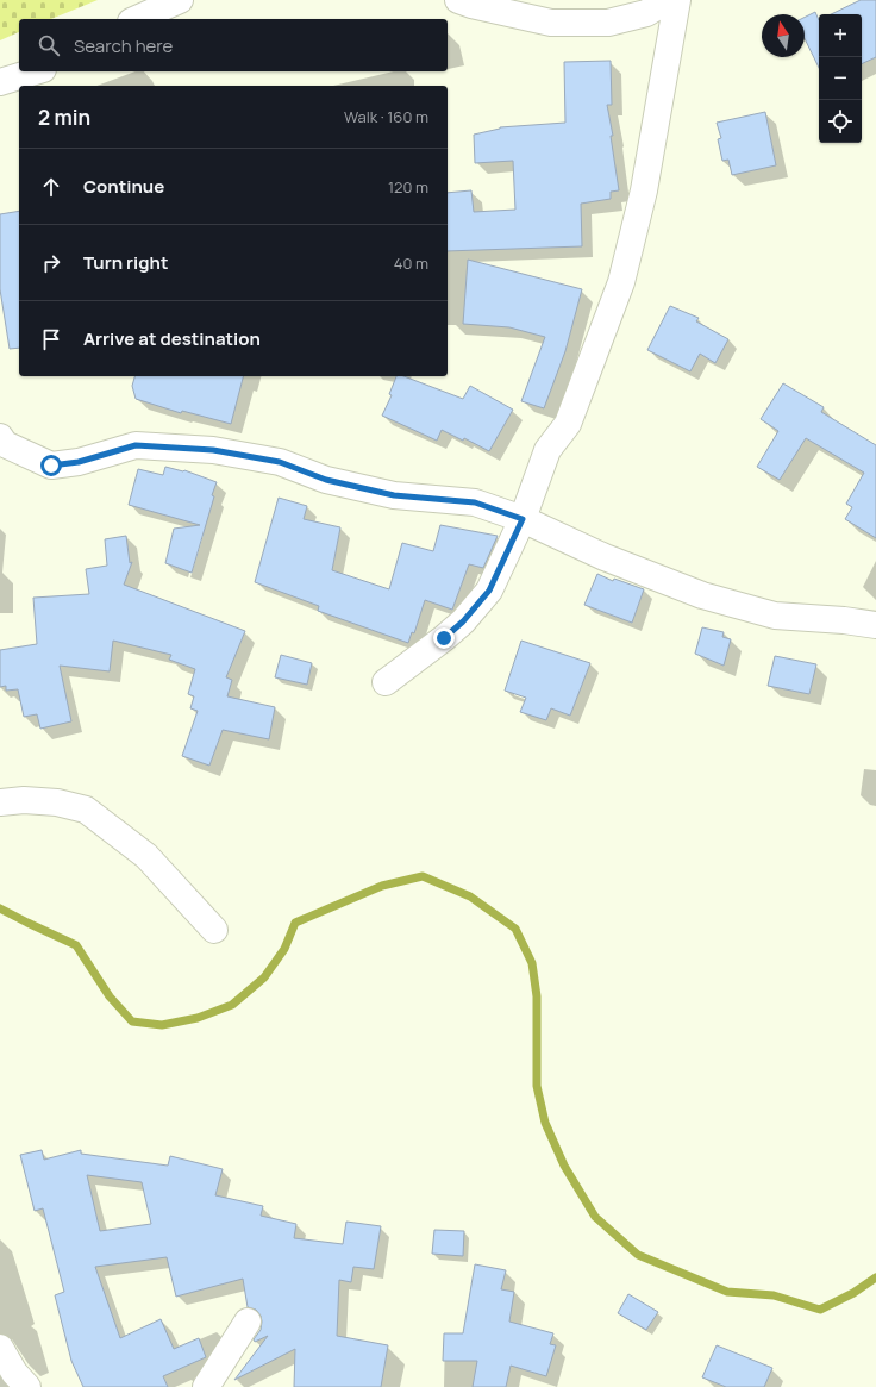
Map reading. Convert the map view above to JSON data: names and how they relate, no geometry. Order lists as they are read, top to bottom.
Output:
{
  "north": "top",
  "page": {
    "map_buttons": ["+", "−"],
    "search": "Search here",
    "heading": ["2 min", "Walk · 160 m"],
    "list": [
      ["Continue", "120 m"],
      ["Turn right", "40 m"],
      "Arrive at destination"
    ]
  }
}
